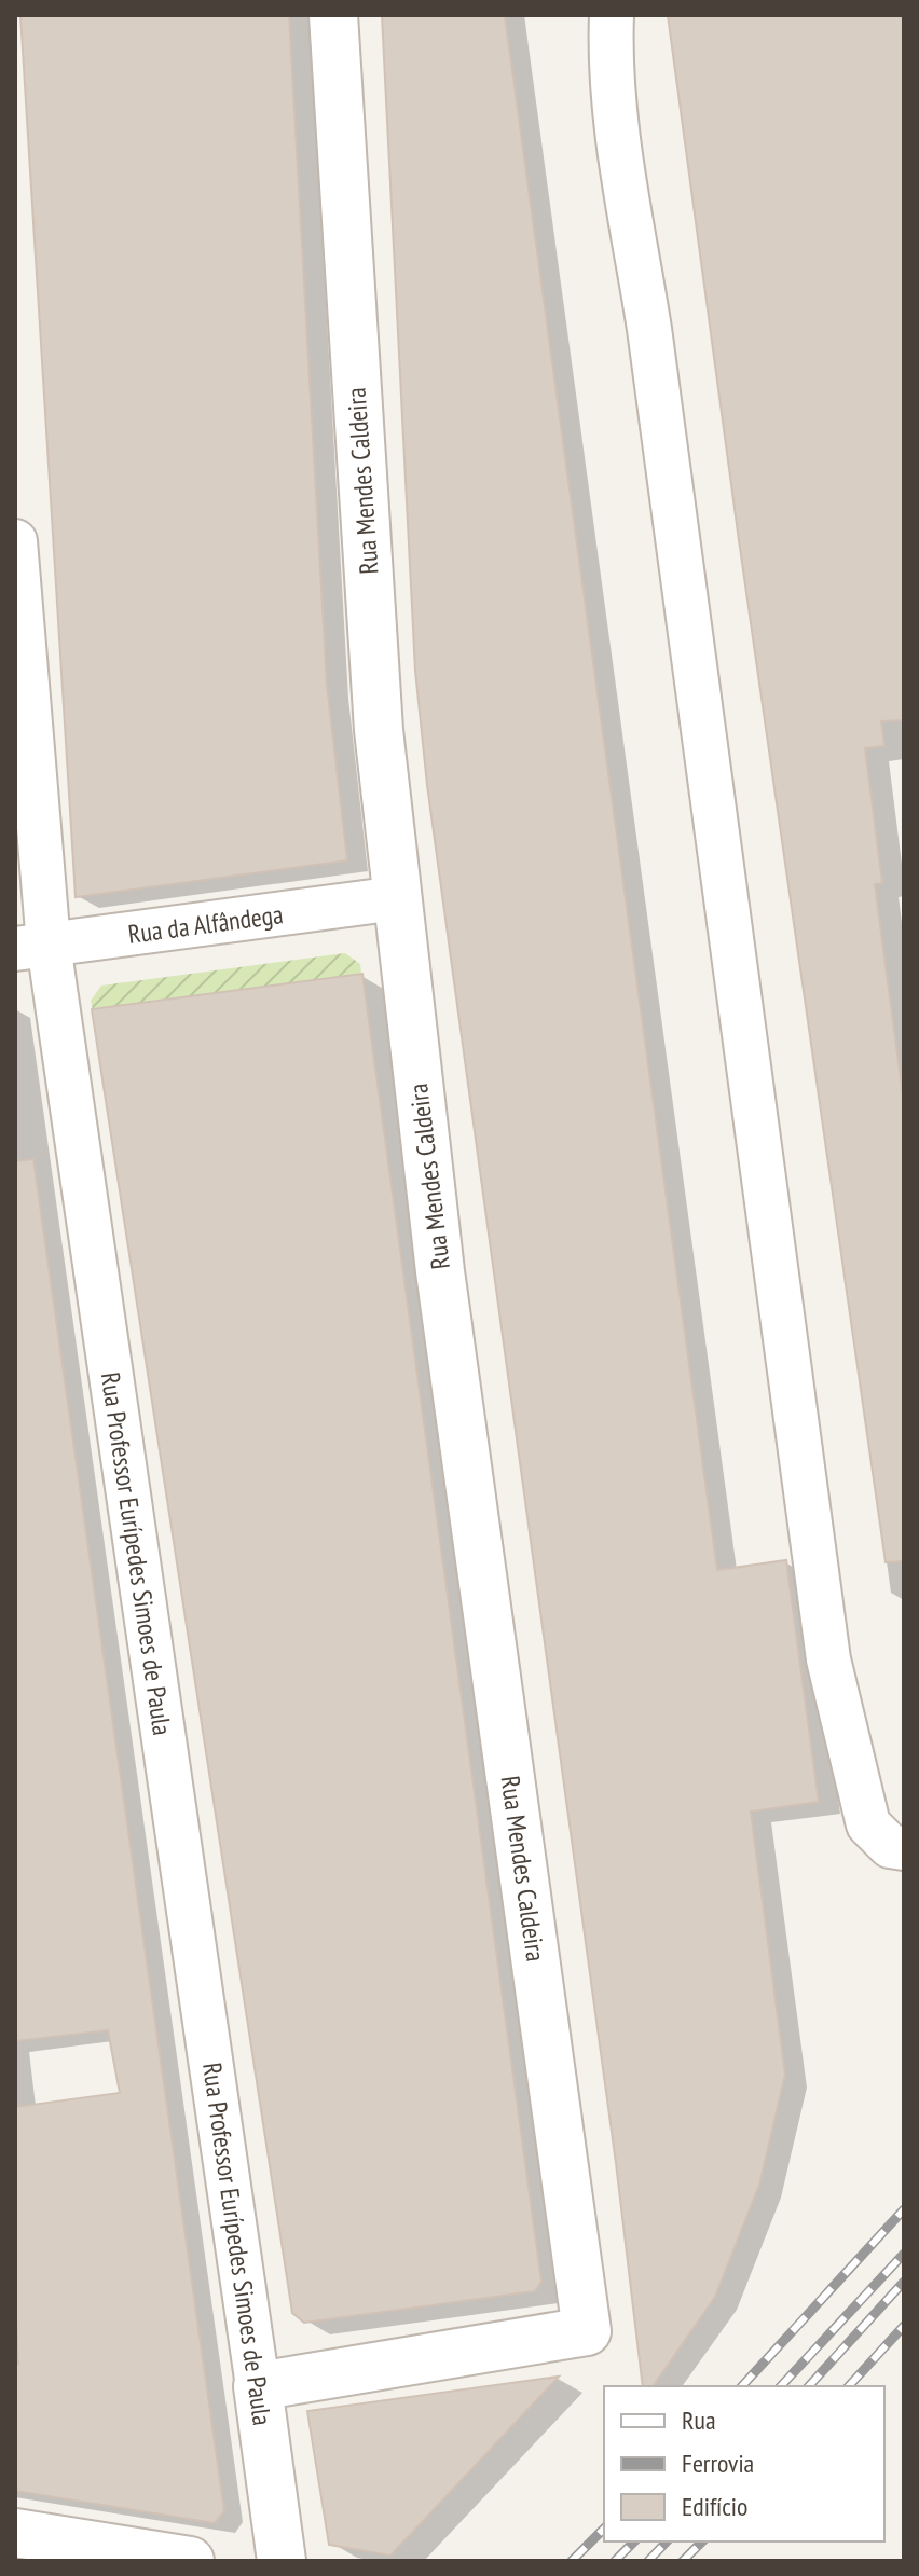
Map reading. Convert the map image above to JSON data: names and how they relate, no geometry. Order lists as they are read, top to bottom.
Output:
{
  "streets": {
    "street": ["Rua Mendes Caldeira", "Rua da Alfândega", "Rua Professor Eurípedes Simoes de Paula"]
  },
  "crossings": [
    ["Rua Mendes Caldeira", "Rua da Alfândega"],
    ["Rua Mendes Caldeira", "Rua Professor Eurípedes Simoes de Paula"],
    ["Rua da Alfândega", "Rua Professor Eurípedes Simoes de Paula"]
  ],
  "legend": ["Rua", "Ferrovia", "Edifício"]
}
